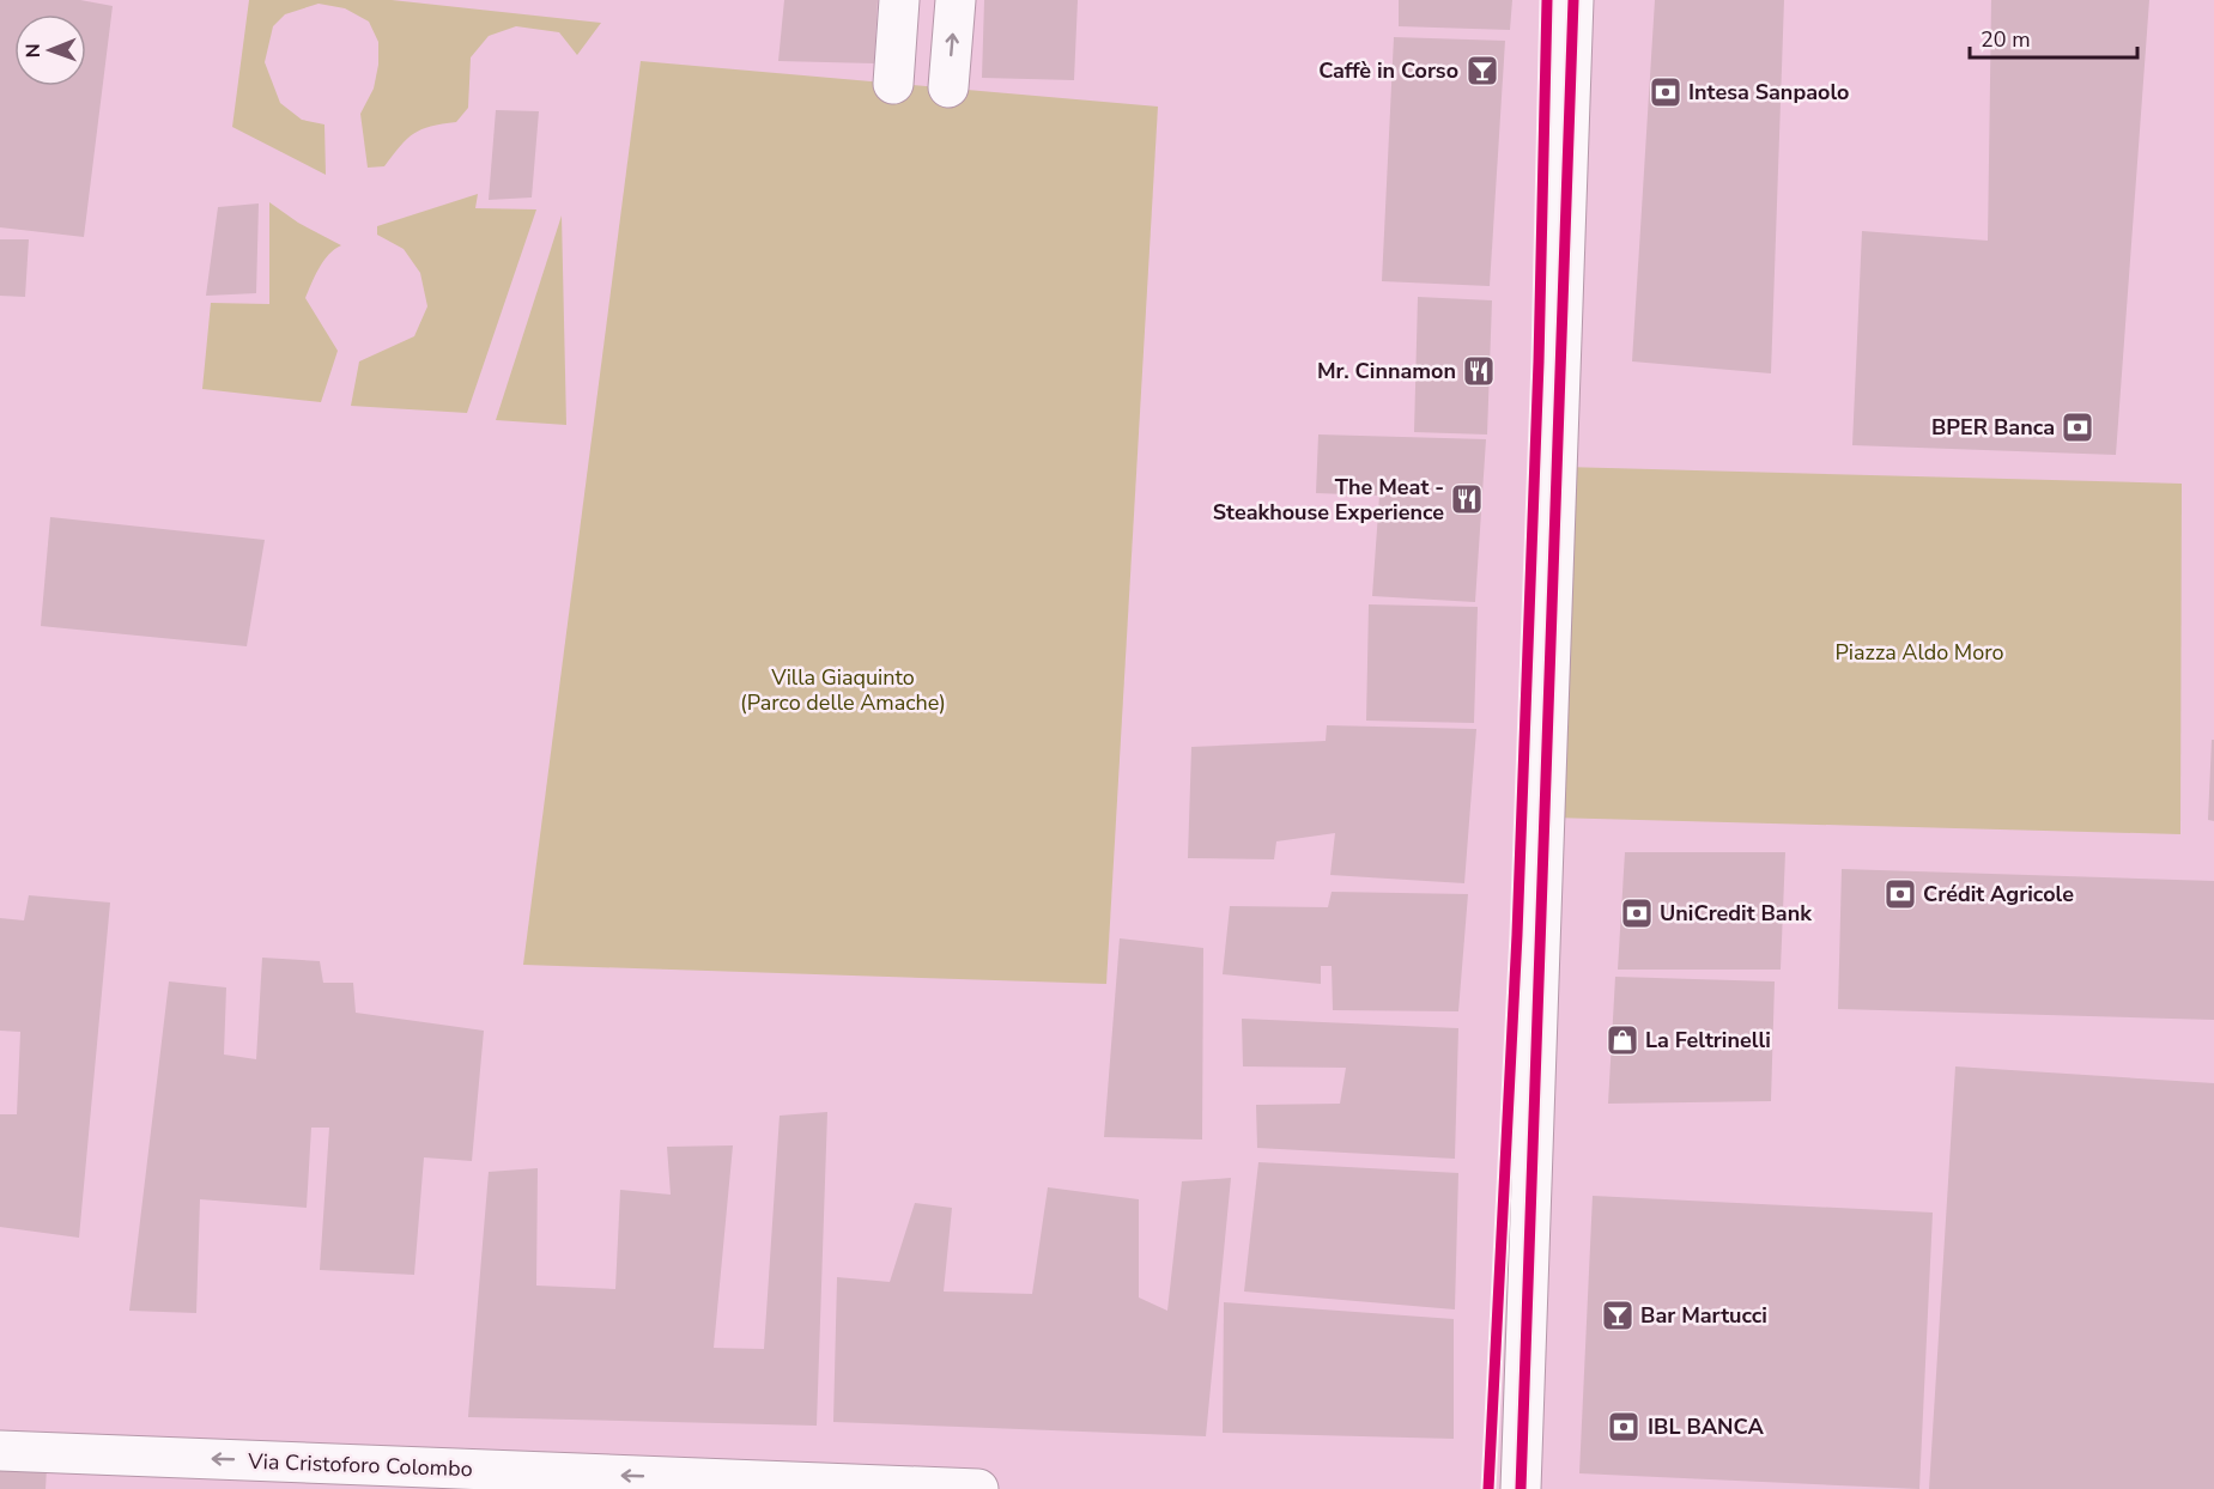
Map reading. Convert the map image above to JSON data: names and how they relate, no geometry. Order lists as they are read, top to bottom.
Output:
{
  "streets": {
    "street": ["Via Cristoforo Colombo"]
  },
  "one_way": ["Via Cristoforo Colombo"],
  "parks": ["Piazza Aldo Moro", "Villa Giaquinto (Parco delle Amache)"],
  "places": {
    "bar": ["Caffè in Corso", "Bar Martucci"],
    "bank": [
      "Intesa Sanpaolo",
      "BPER Banca",
      "Crédit Agricole",
      "UniCredit Bank",
      "IBL BANCA"
    ],
    "restaurant": ["Mr. Cinnamon", "The Meat - Steakhouse Experience"],
    "shop": ["La Feltrinelli"]
  },
  "scale_bar": "20 m",
  "north": "left"
}
